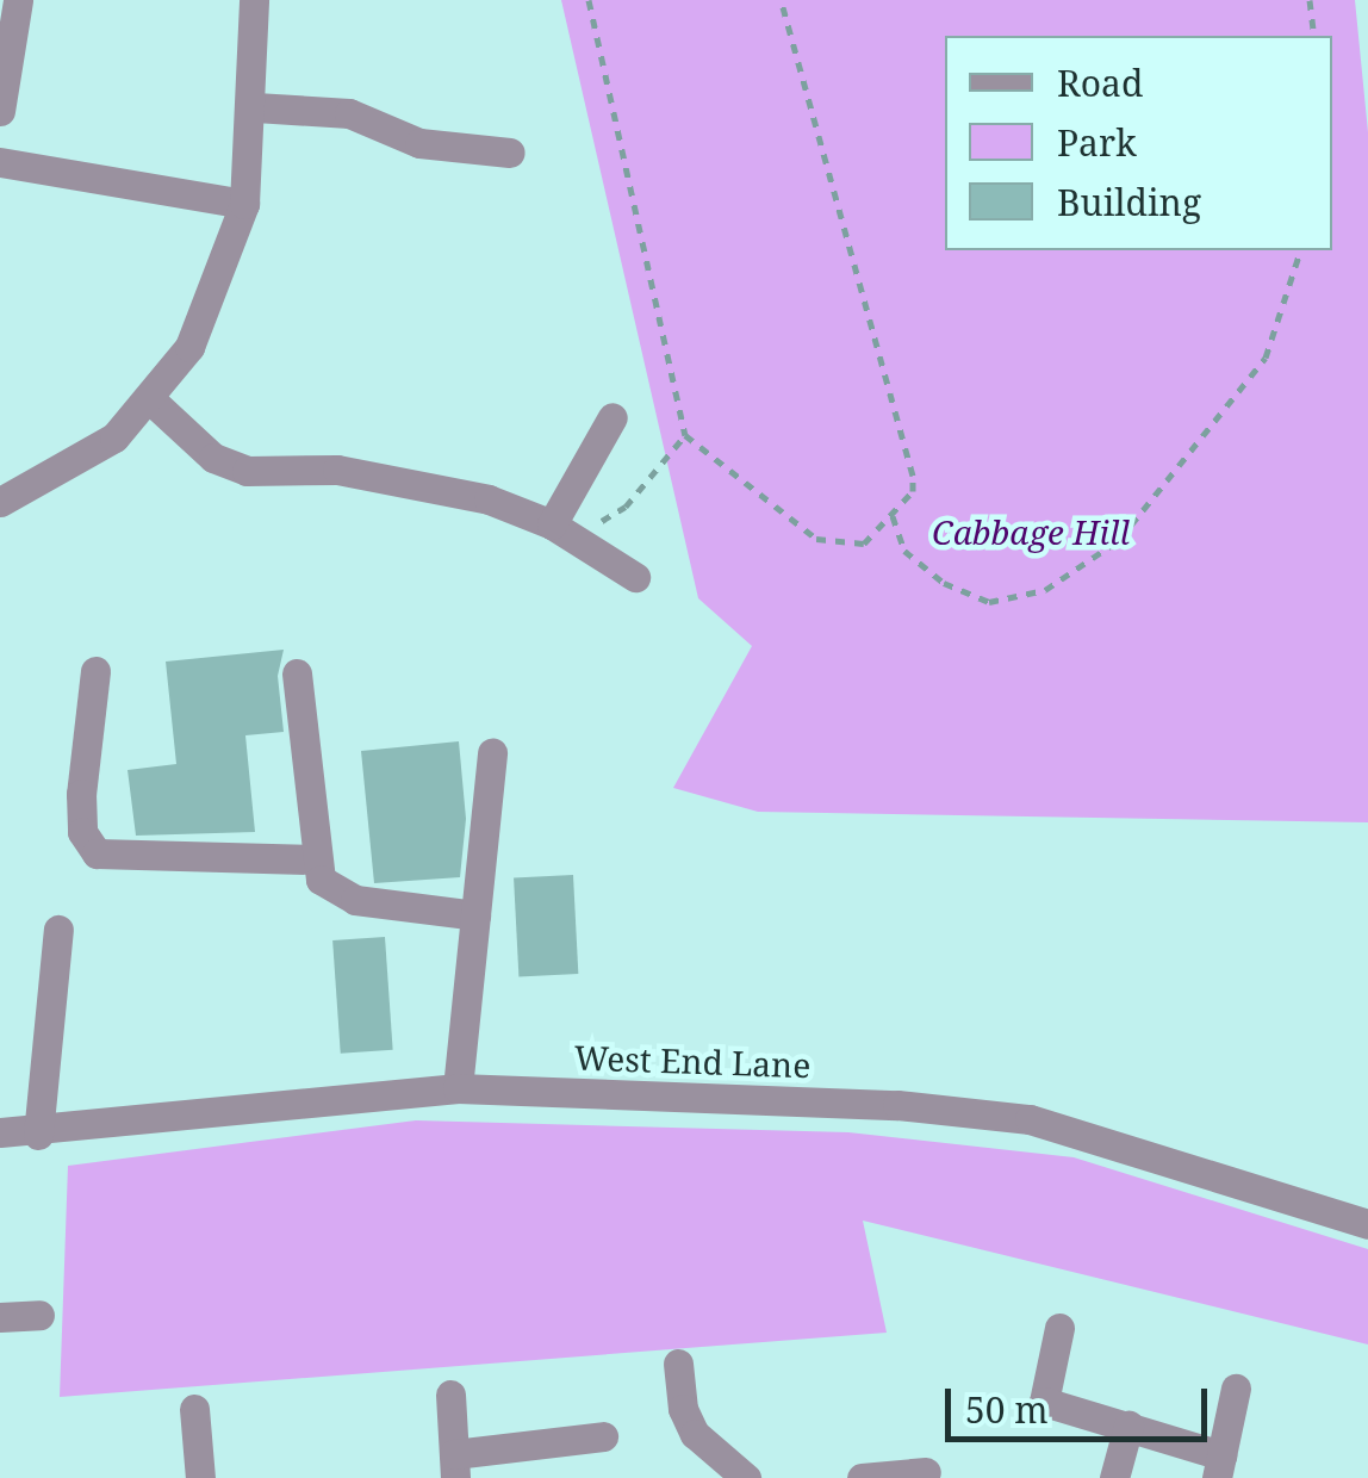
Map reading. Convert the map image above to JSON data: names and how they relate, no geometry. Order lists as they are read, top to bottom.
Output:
{
  "streets": {
    "street": ["West End Lane"]
  },
  "parks": ["Cabbage Hill"],
  "legend": ["Road", "Park", "Building"],
  "scale_bar": "50 m"
}
